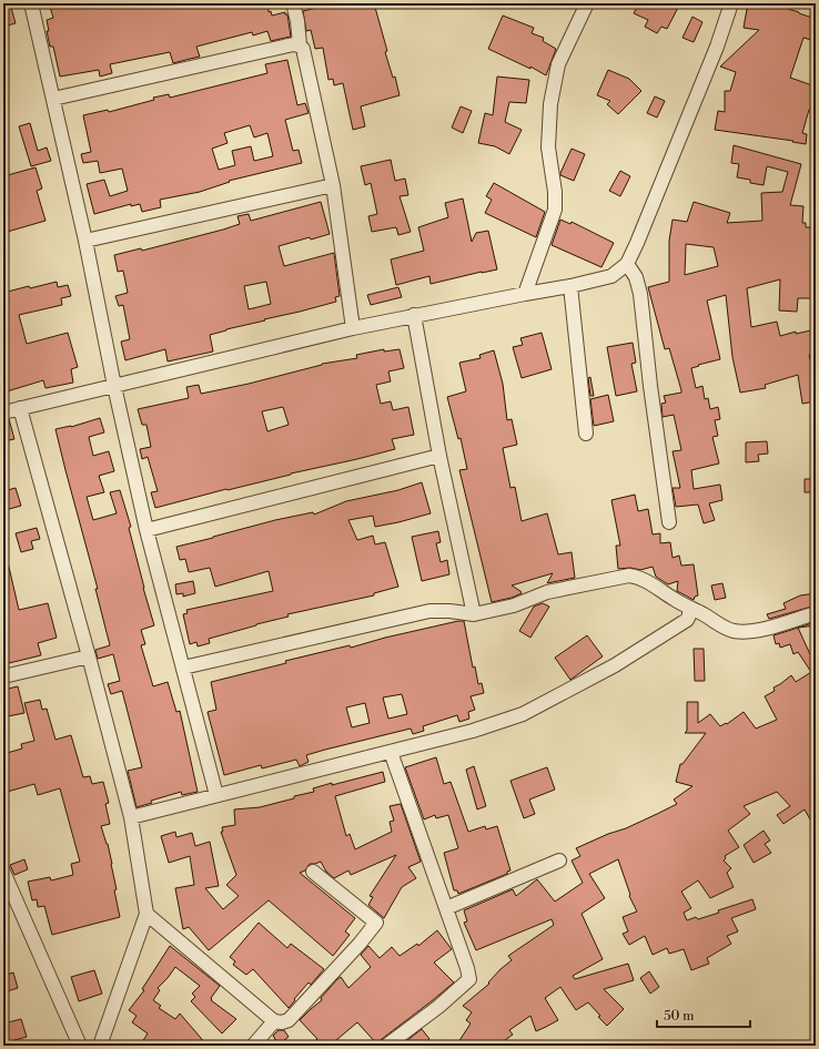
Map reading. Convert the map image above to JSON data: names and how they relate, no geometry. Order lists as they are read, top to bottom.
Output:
{
  "scale_bar": "50 m"
}
